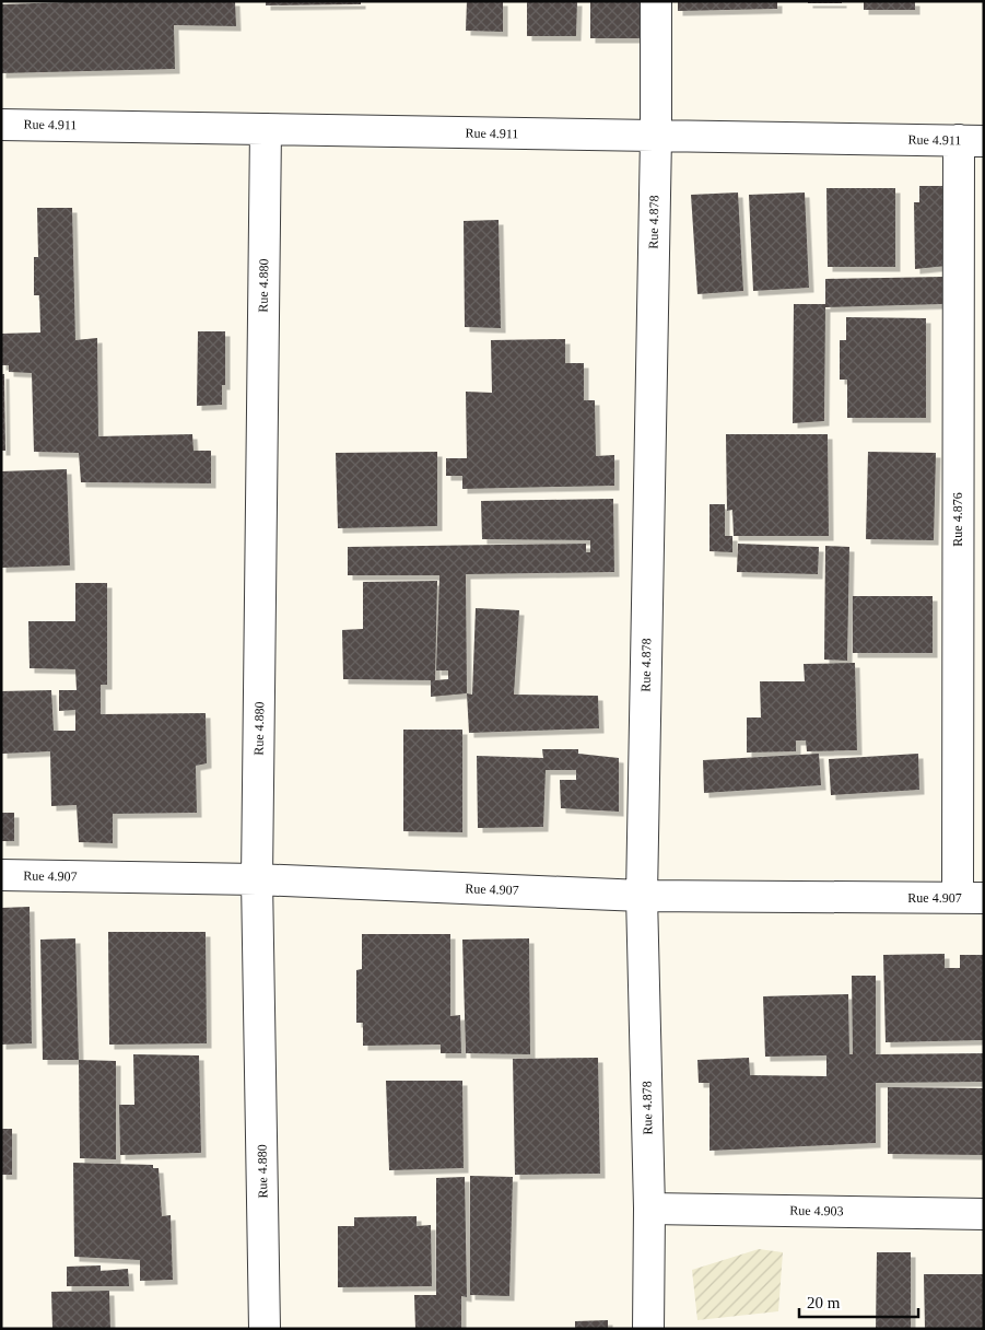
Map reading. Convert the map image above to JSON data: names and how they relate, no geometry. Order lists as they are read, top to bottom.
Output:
{
  "streets": {
    "street": [
      "Rue 4.911",
      "Rue 4.878",
      "Rue 4.880",
      "Rue 4.876",
      "Rue 4.907",
      "Rue 4.903"
    ]
  },
  "crossings": [
    ["Rue 4.911", "Rue 4.878"],
    ["Rue 4.911", "Rue 4.880"],
    ["Rue 4.911", "Rue 4.876"],
    ["Rue 4.878", "Rue 4.907"],
    ["Rue 4.878", "Rue 4.903"],
    ["Rue 4.880", "Rue 4.907"],
    ["Rue 4.876", "Rue 4.907"]
  ],
  "scale_bar": "20 m"
}
